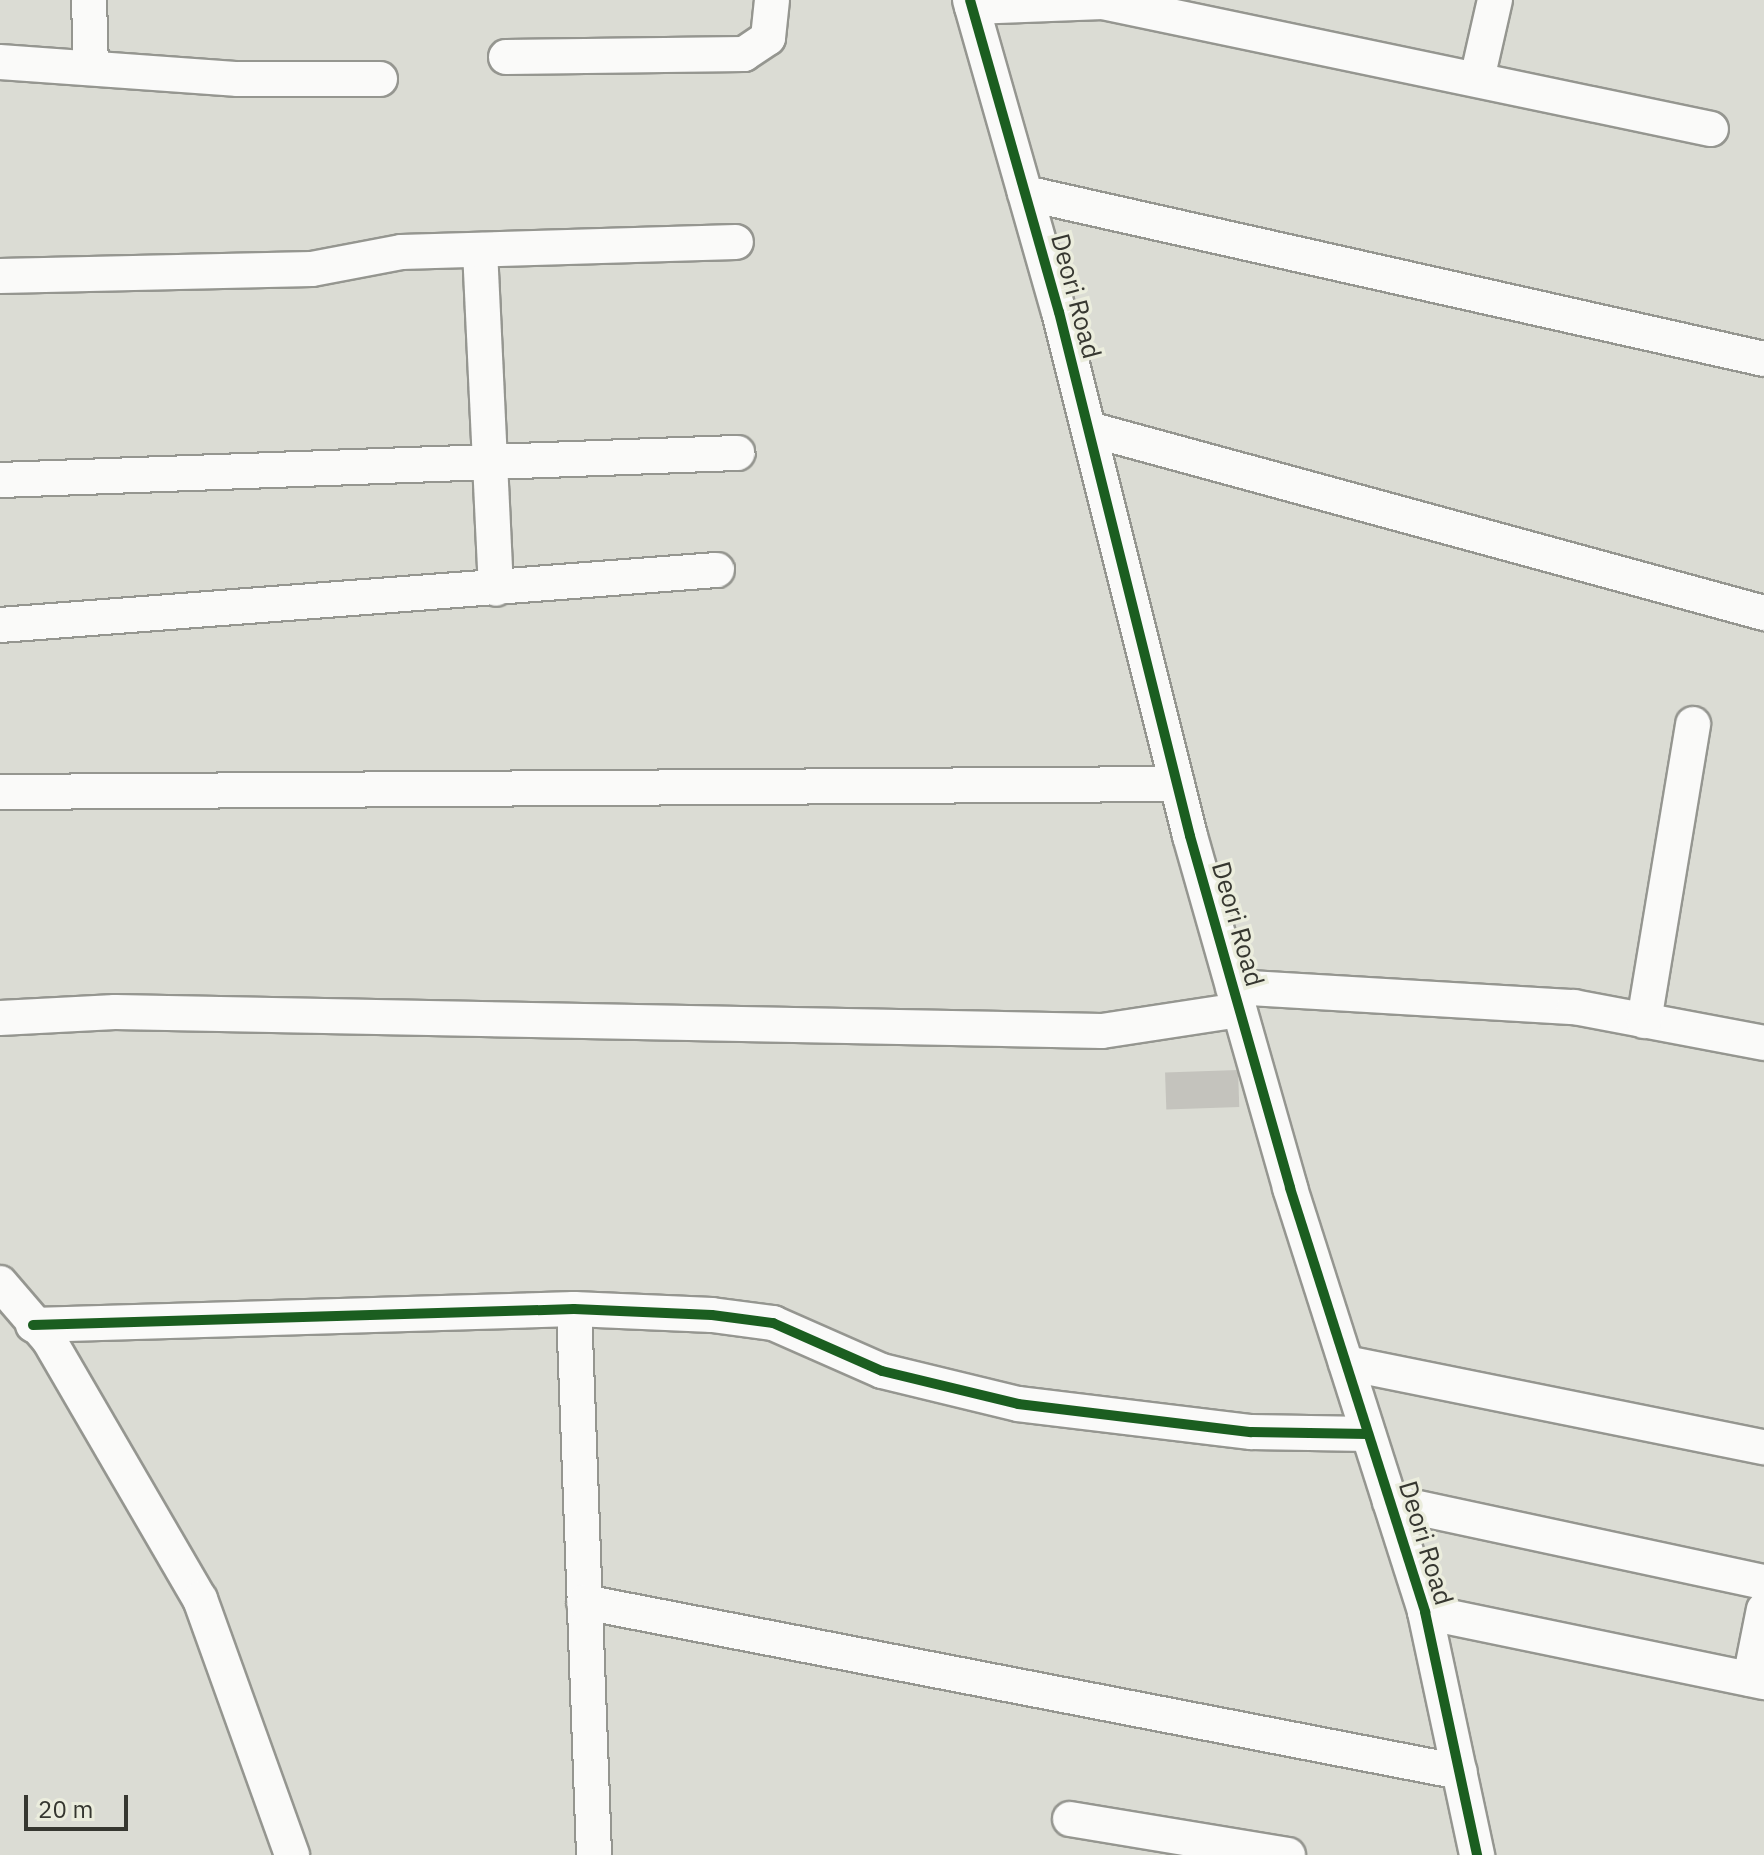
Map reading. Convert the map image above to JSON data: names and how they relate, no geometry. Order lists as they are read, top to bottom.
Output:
{
  "streets": {
    "street": ["Deori Road"]
  },
  "scale_bar": "20 m"
}
